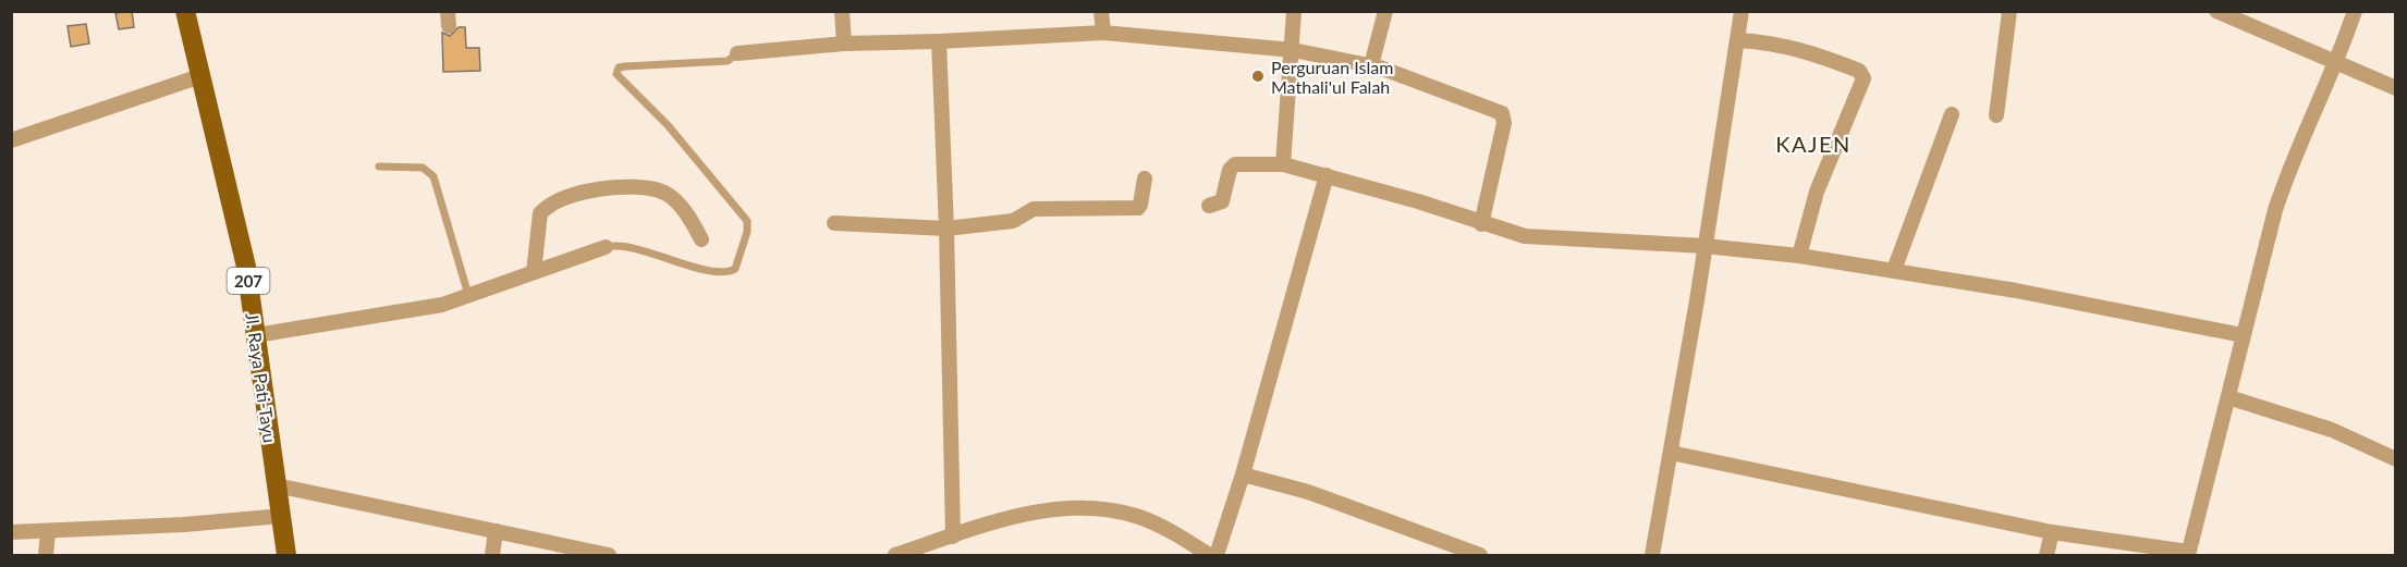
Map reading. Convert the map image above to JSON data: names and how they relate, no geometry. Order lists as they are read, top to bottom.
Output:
{
  "streets": {
    "main road": ["207", "Jl. Raya Pati-Tayu"]
  },
  "districts": ["KAJEN"],
  "places": ["Perguruan Islam Mathali'ul Falah"]
}
